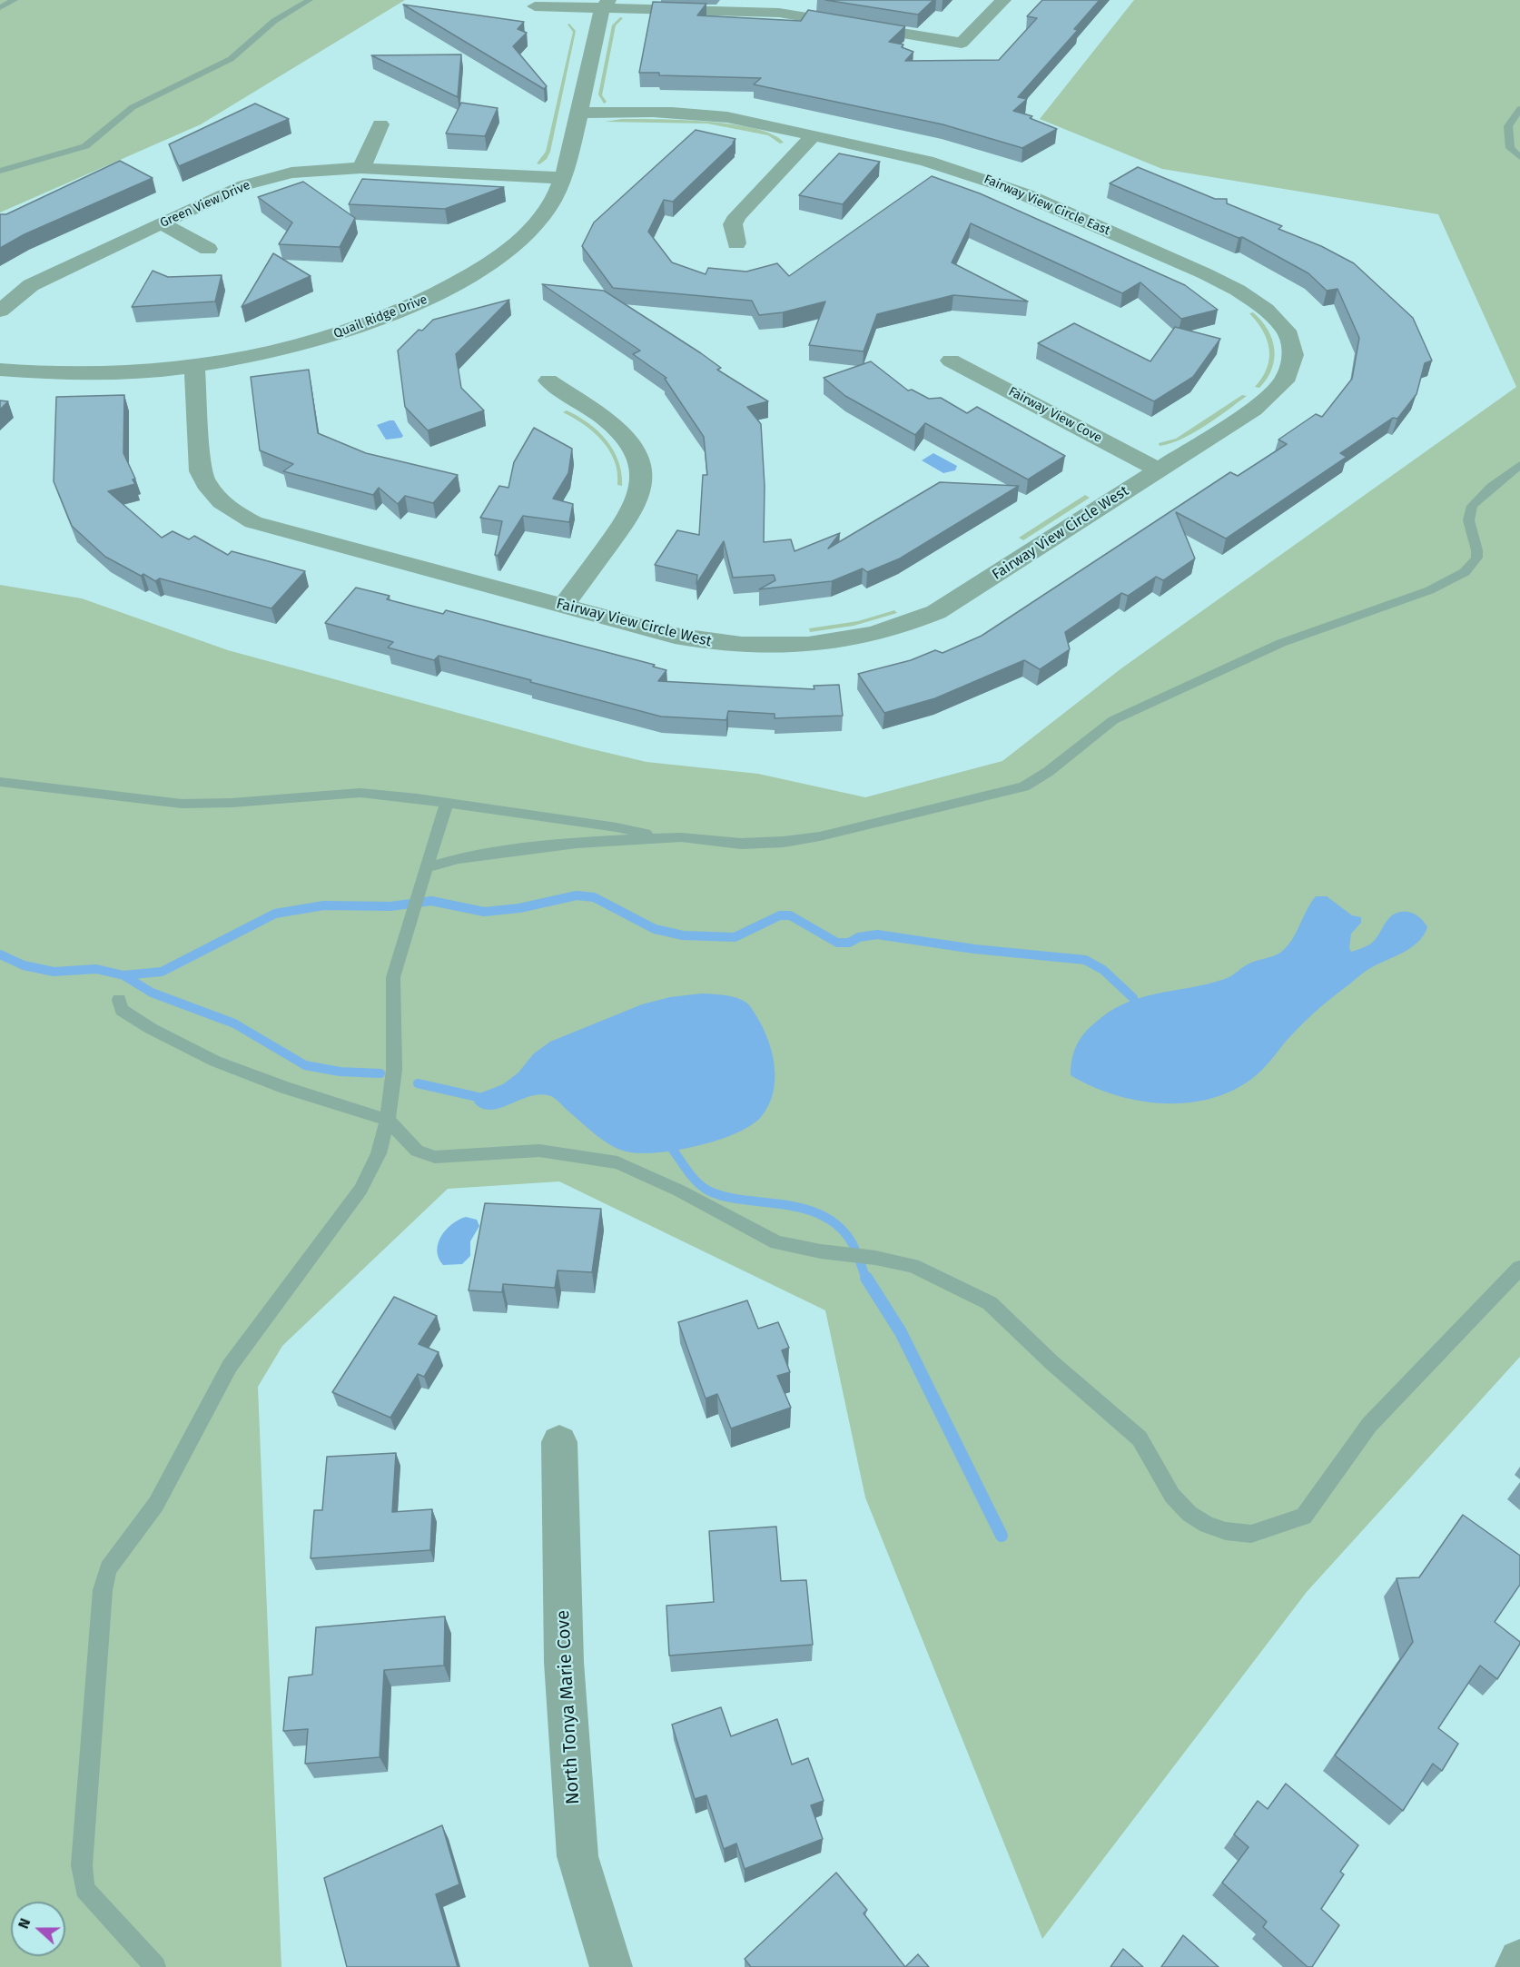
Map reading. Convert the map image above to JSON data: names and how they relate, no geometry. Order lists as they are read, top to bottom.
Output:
{
  "streets": {
    "street": [
      "Green View Drive",
      "Fairway View Circle East",
      "Quail Ridge Drive",
      "Fairway View Cove",
      "Fairway View Circle West",
      "North Tonya Marie Cove"
    ]
  },
  "crossings": [
    ["Green View Drive", "Quail Ridge Drive"],
    ["Fairway View Circle East", "Quail Ridge Drive"],
    ["Fairway View Circle East", "Fairway View Cove"],
    ["Fairway View Circle East", "Fairway View Circle West"],
    ["Quail Ridge Drive", "Fairway View Circle West"],
    ["Fairway View Cove", "Fairway View Circle West"]
  ],
  "north": "left"
}
